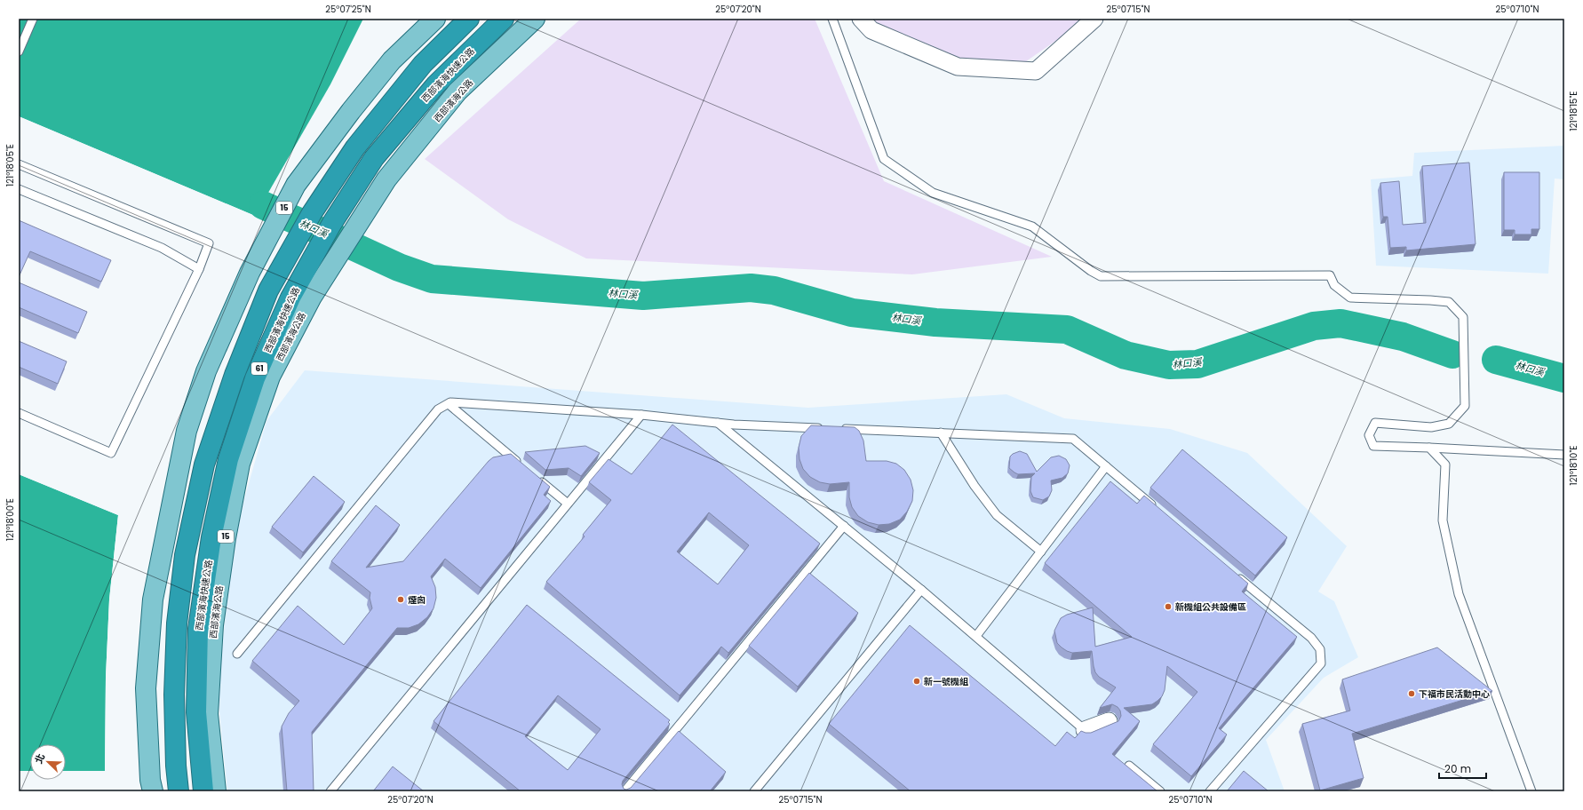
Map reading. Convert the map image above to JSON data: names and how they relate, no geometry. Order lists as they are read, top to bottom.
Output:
{
  "streets": {
    "highway": ["西部濱海快速公路", "61"],
    "main road": ["西部濱海公路", "15"]
  },
  "water": ["林口溪"],
  "places": [
    "煙囪",
    "新機組公共設備區",
    "新一號機組",
    "下福市民活動中心"
  ],
  "scale_bar": "20 m",
  "north": "top left",
  "coordinates": [
    "25°07'25\"N",
    "25°07'20\"N",
    "25°07'15\"N",
    "25°07'10\"N",
    "121°18'15\"E",
    "121°18'05\"E",
    "121°18'10\"E",
    "121°18'00\"E"
  ]
}
